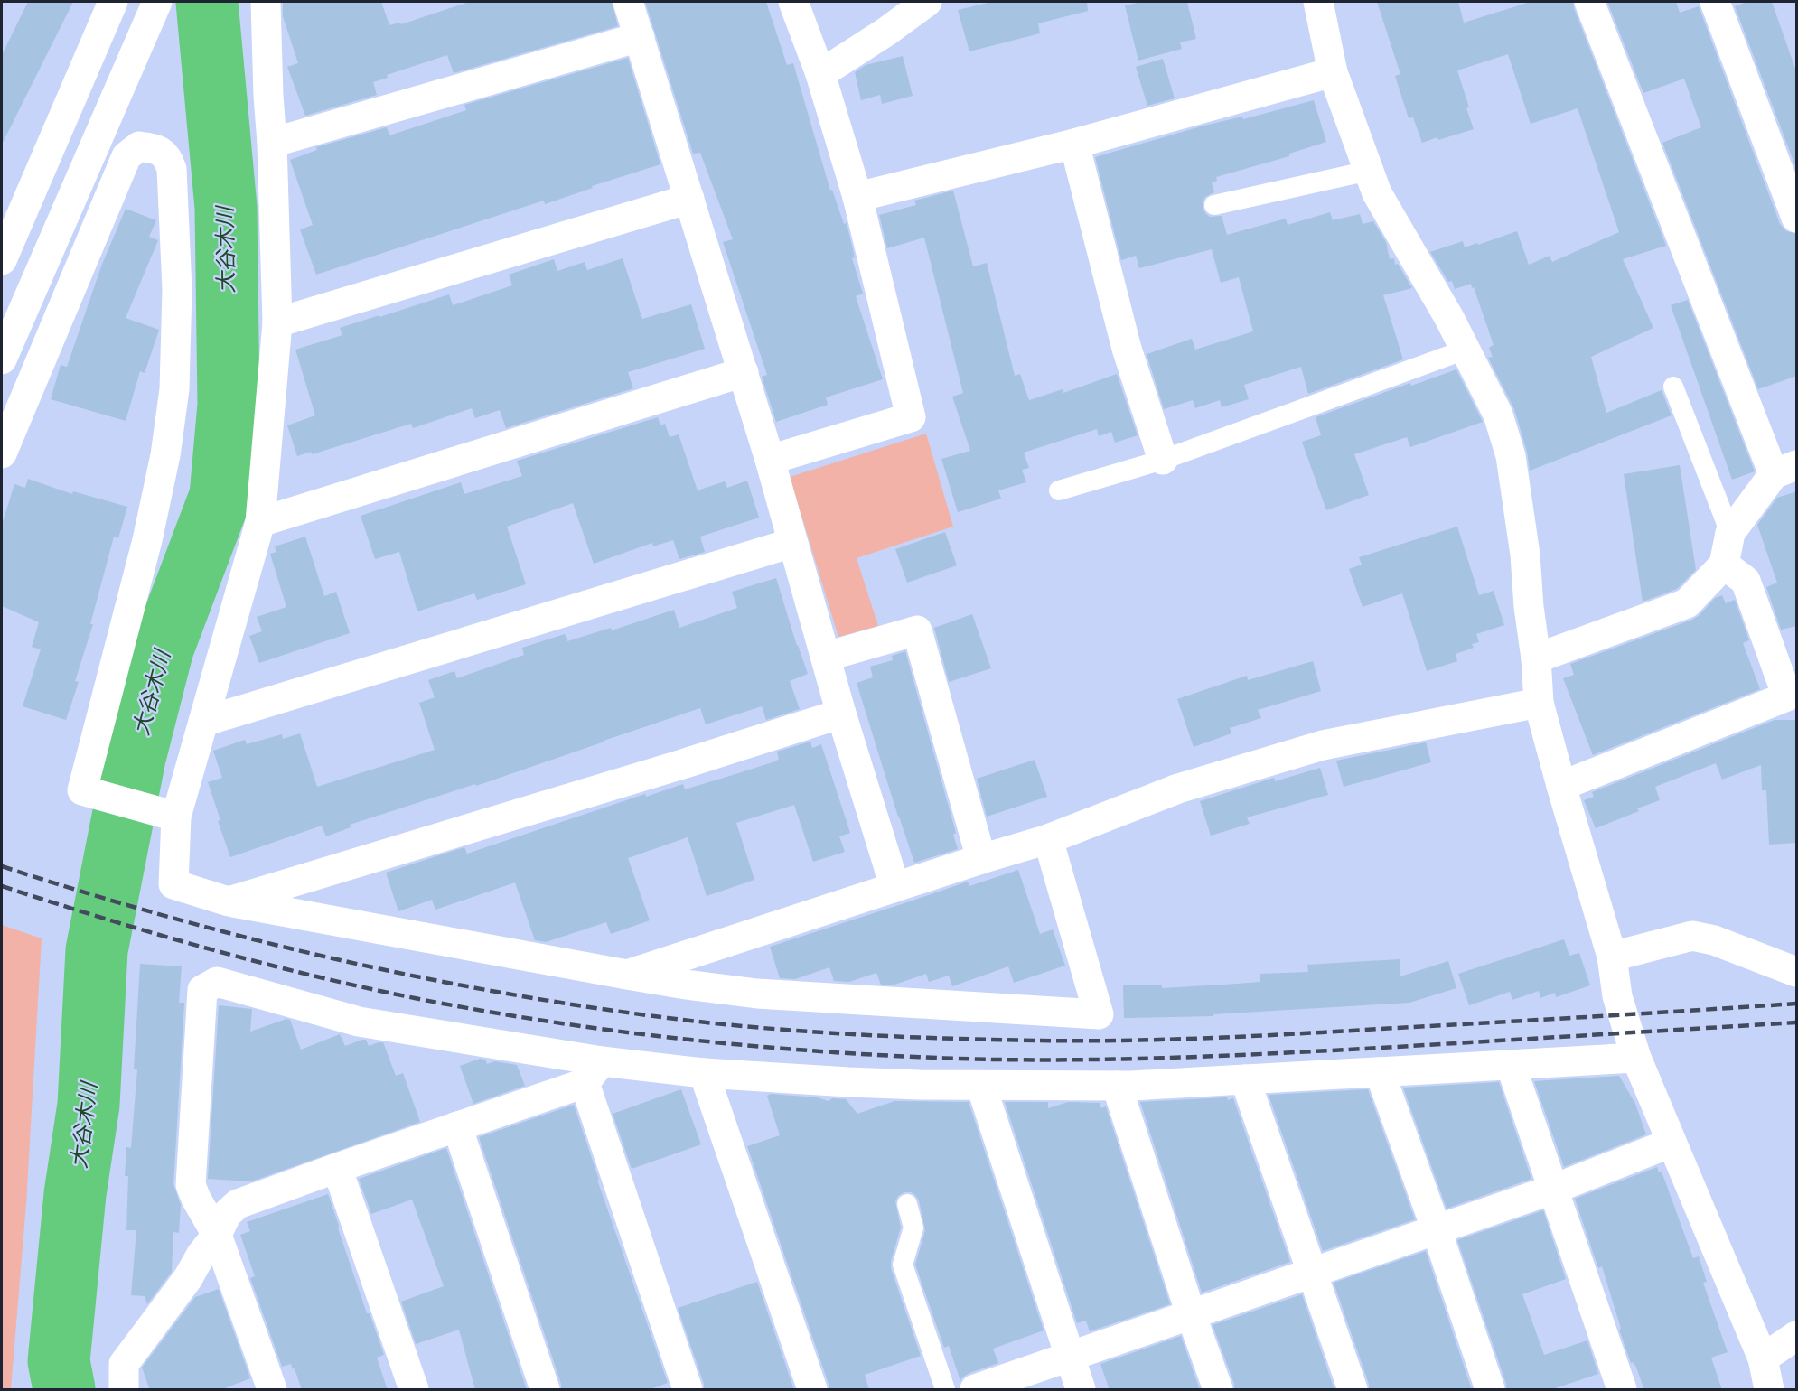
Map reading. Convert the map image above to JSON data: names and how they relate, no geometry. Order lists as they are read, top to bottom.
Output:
{
  "water": ["大谷木川"]
}
